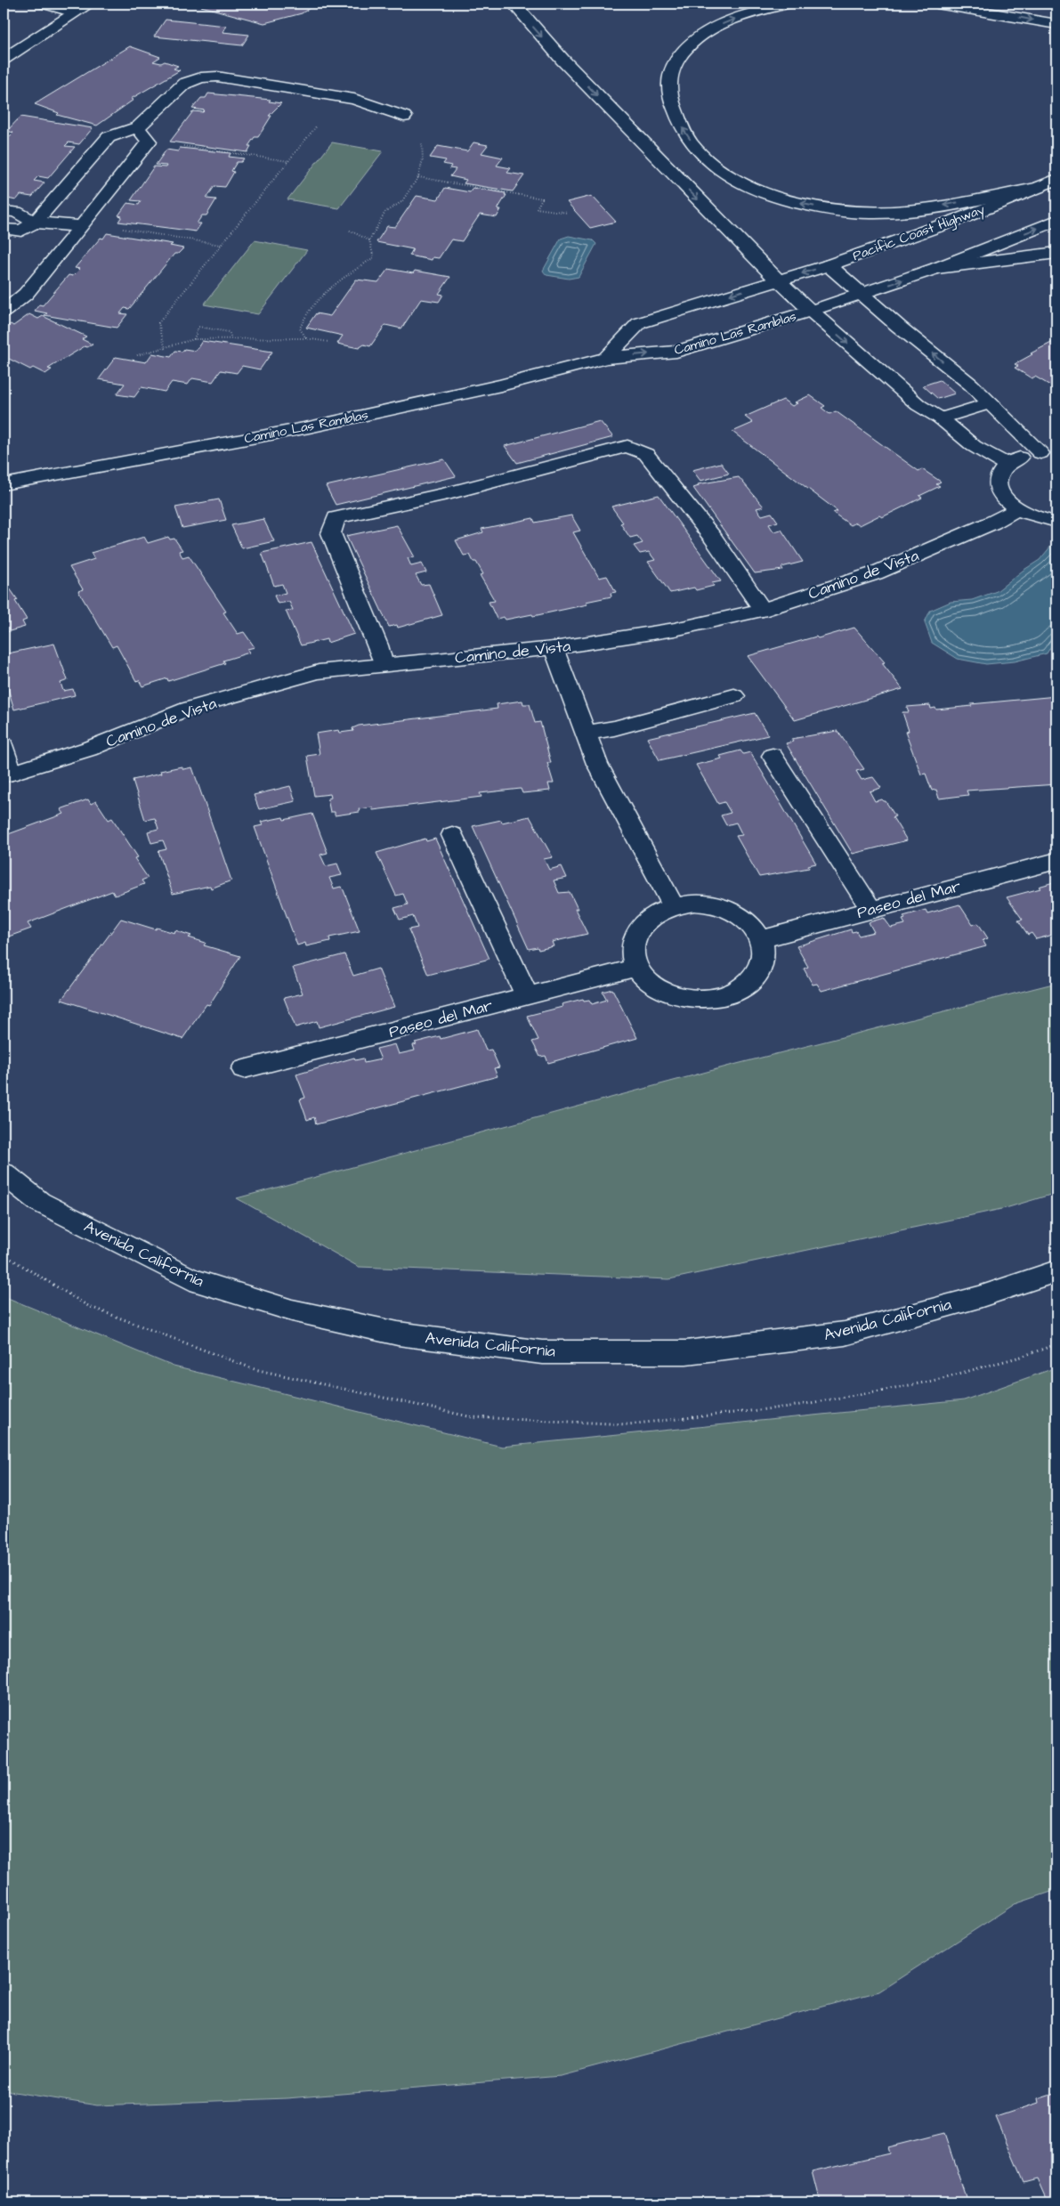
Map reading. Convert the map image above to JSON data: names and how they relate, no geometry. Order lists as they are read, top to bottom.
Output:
{
  "streets": {
    "main road": [
      "Pacific Coast Highway",
      "Camino Las Ramblas",
      "Camino de Vista",
      "Paseo del Mar",
      "Avenida California"
    ]
  }
}
